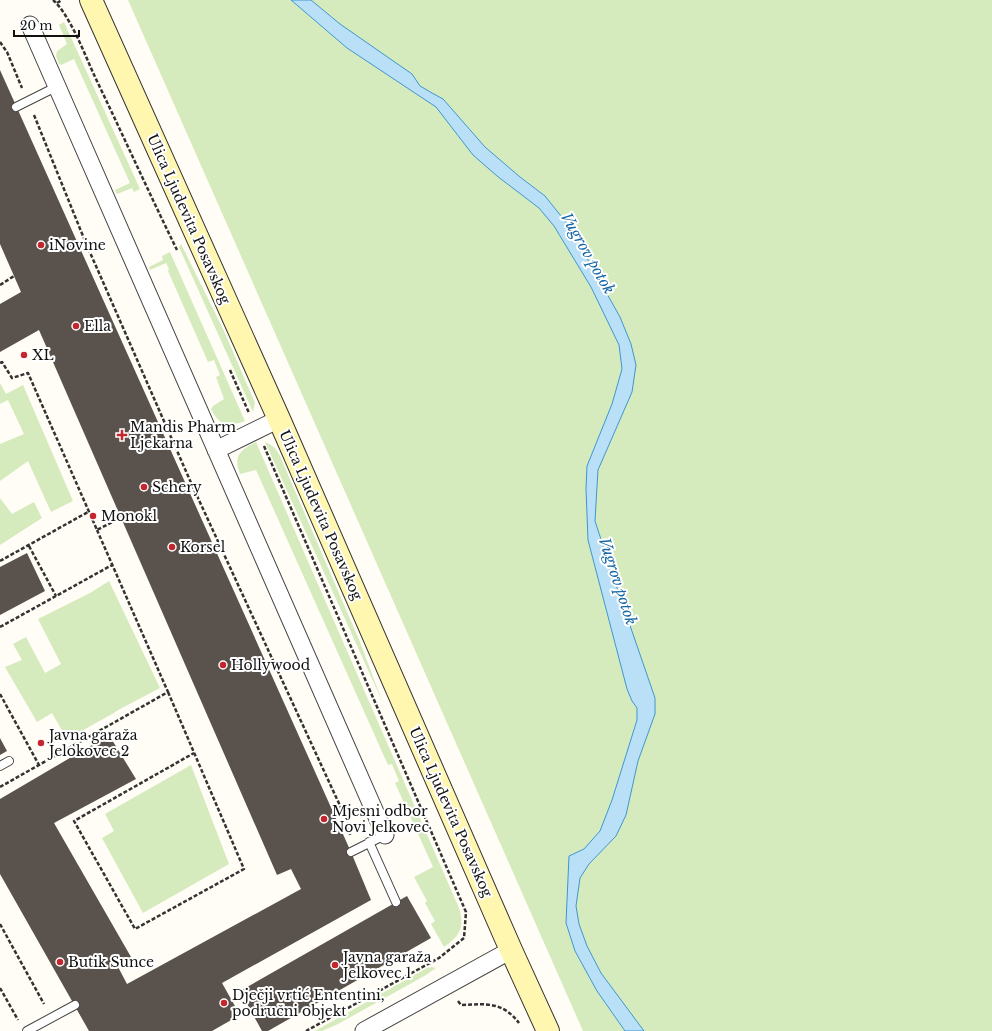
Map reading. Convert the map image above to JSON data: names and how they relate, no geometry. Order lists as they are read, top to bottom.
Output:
{
  "streets": {
    "main road": ["Ulica Ljudevita Posavskog"]
  },
  "water": ["Vugrov potok"],
  "places": {
    "other": [
      "iNovine",
      "Ella",
      "XL",
      "Schery",
      "Monokl",
      "Korsel",
      "Hollywood",
      "Javna garaža Jelokovec 2",
      "Mjesni odbor Novi Jelkovec",
      "Butik Sunce",
      "Javna garaža Jelkovec 1",
      "Dječji vrtić Ententini, područni objekt"
    ],
    "health": ["Mandis Pharm Ljekarna"]
  },
  "scale_bar": "20 m"
}
